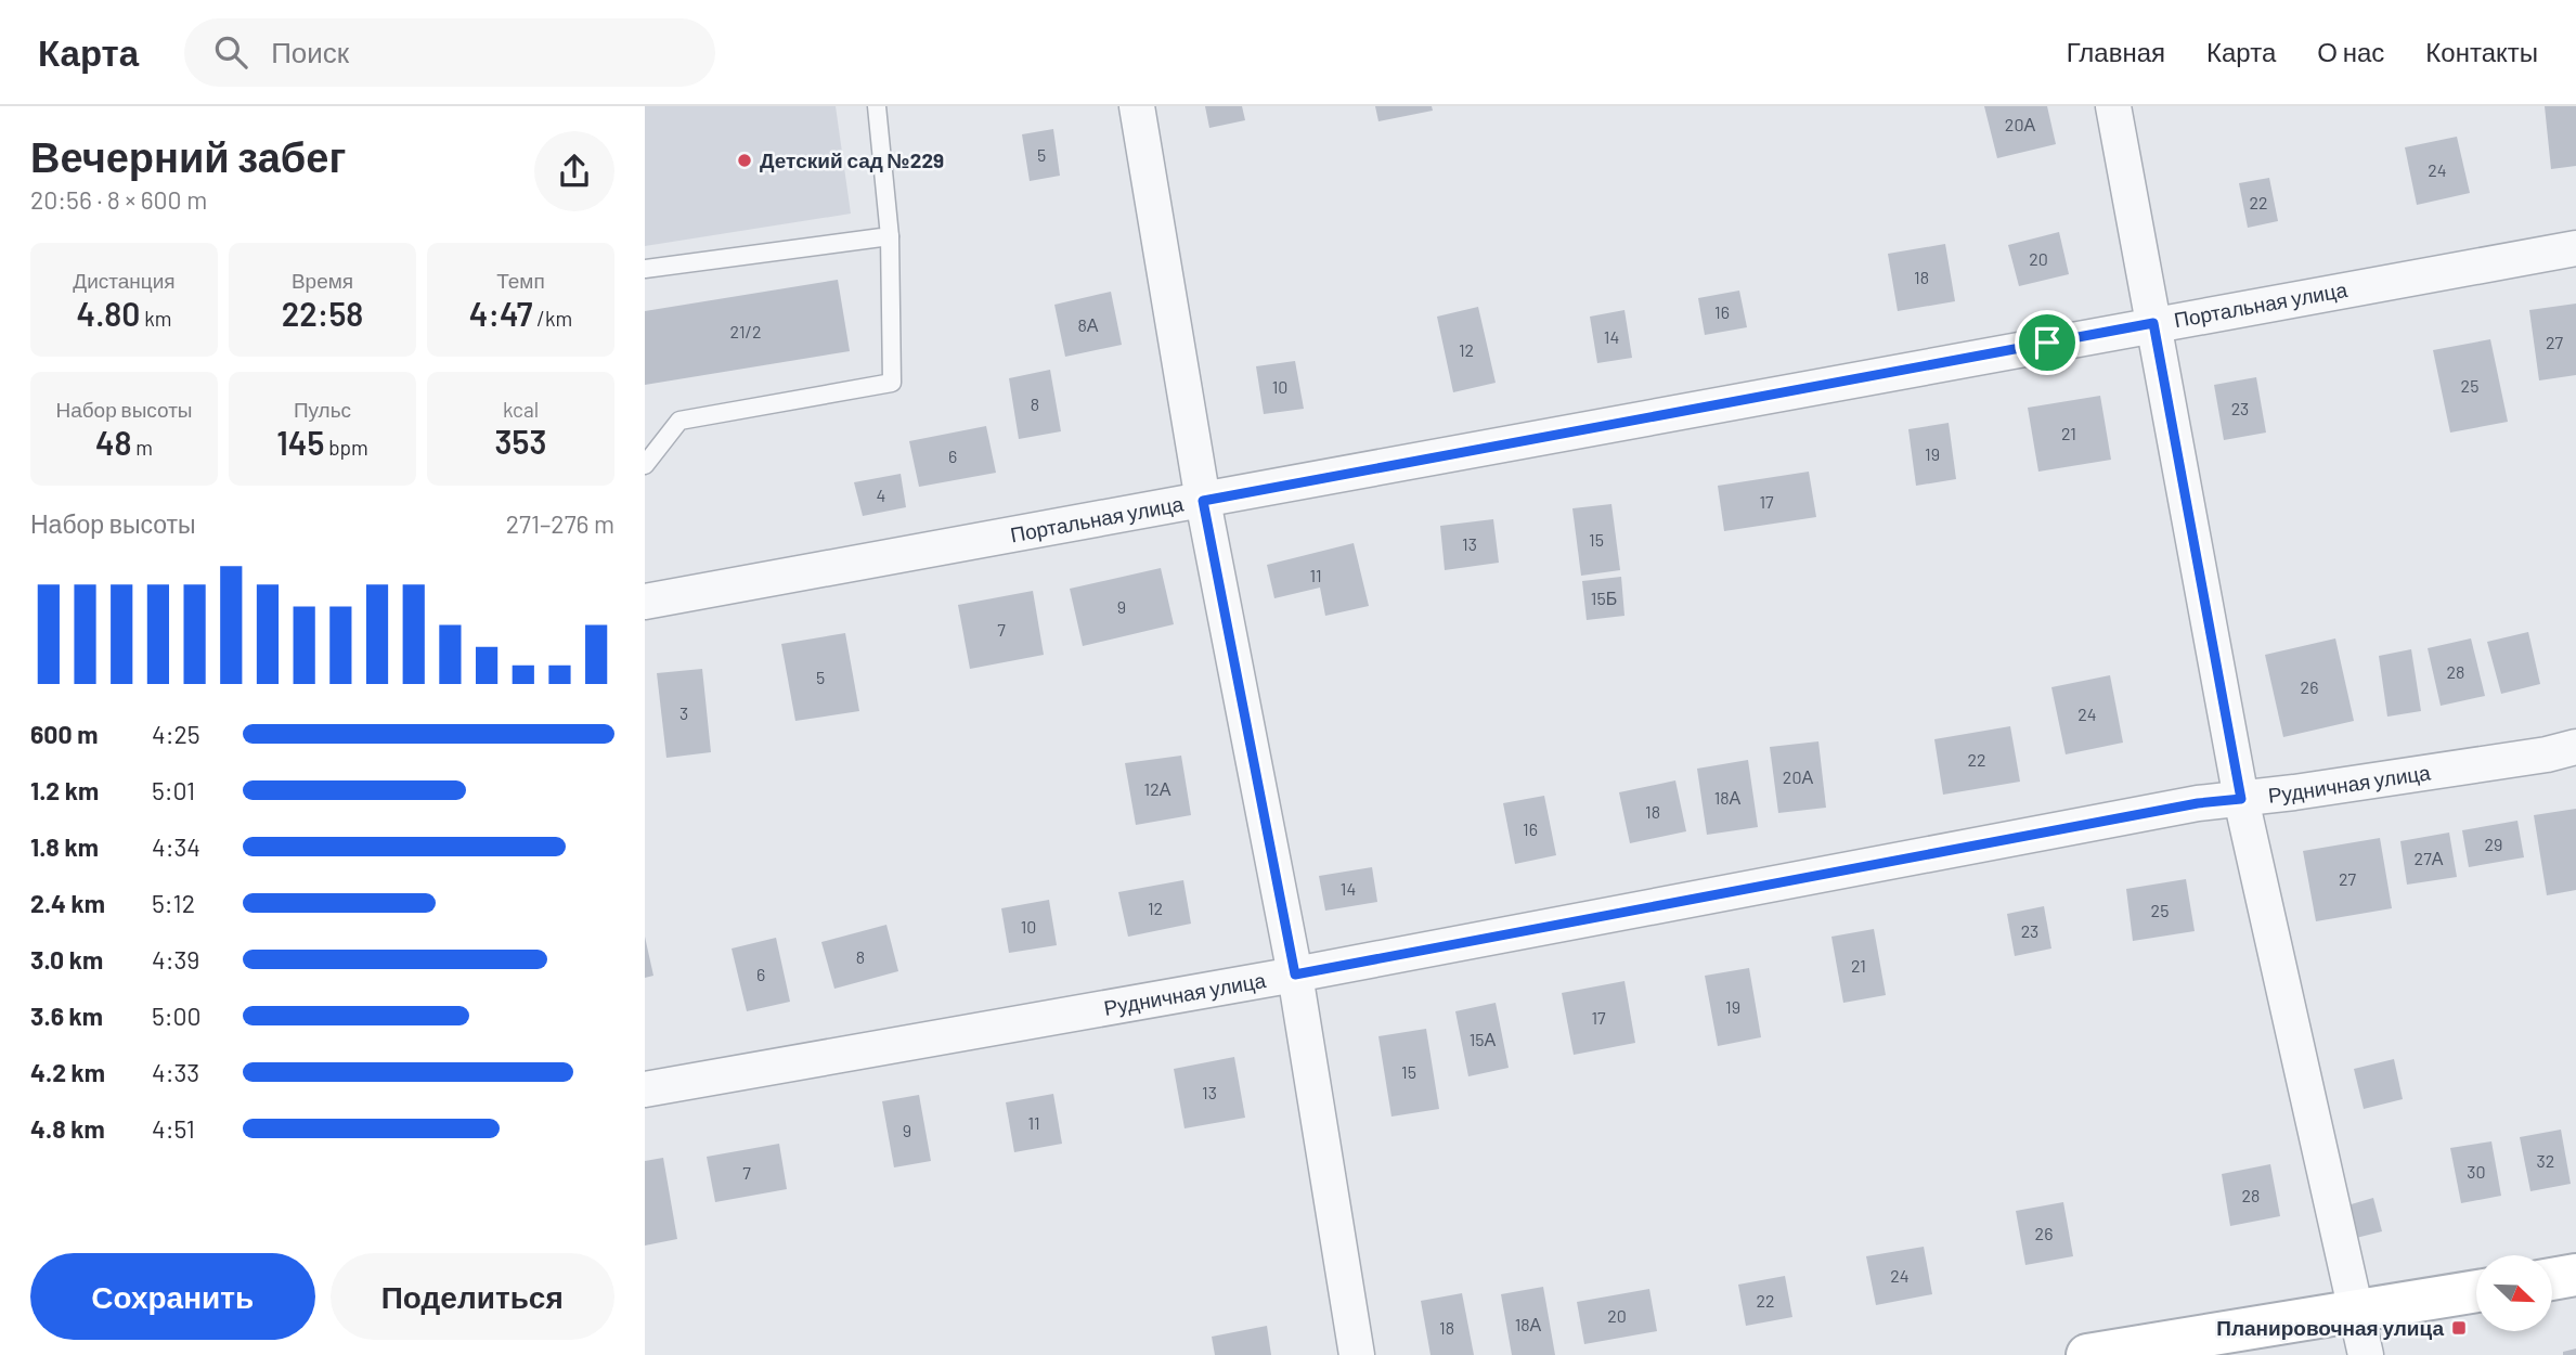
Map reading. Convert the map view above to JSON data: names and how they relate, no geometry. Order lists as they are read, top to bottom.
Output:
{
  "streets": {
    "street": ["Портальная улица", "Рудничная улица"]
  },
  "places": {
    "other": ["Детский сад №229"],
    "transit": ["Планировочная улица"]
  },
  "house_numbers": [
    "20А",
    "5",
    "24",
    "22",
    "20",
    "18",
    "16",
    "8А",
    "21/2",
    "14",
    "27",
    "12",
    "25",
    "10",
    "8",
    "23",
    "21",
    "19",
    "6",
    "4",
    "17",
    "15",
    "13",
    "11",
    "15Б",
    "9",
    "7",
    "28",
    "5",
    "26",
    "3",
    "24",
    "22",
    "20А",
    "12А",
    "18А",
    "18",
    "16",
    "29",
    "27А",
    "27",
    "14",
    "12",
    "25",
    "10",
    "23",
    "8",
    "21",
    "6",
    "19",
    "17",
    "15А",
    "15",
    "13",
    "11",
    "9",
    "32",
    "30",
    "7",
    "28",
    "26",
    "24",
    "22",
    "20",
    "18А",
    "18"
  ],
  "north": "bottom right",
  "page": {
    "header": "Карта",
    "search": "Поиск",
    "nav": [
      "Главная",
      "Карта",
      "О нас",
      "Контакты"
    ],
    "heading": ["Вечерний забег", "20:56 · 8 × 600 m"],
    "stats": [
      ["Дистанция", "4.80 km"],
      ["Время", "22:58"],
      ["Темп", "4:47 /km"],
      ["Набор высоты", "48 m"],
      ["Пульс", "145 bpm"],
      ["kcal", "353"]
    ],
    "chart": ["Набор высоты", "271–276 m"],
    "list": [
      {
        "name": "600 m",
        "note": "4:25"
      },
      {
        "name": "1.2 km",
        "note": "5:01"
      },
      {
        "name": "1.8 km",
        "note": "4:34"
      },
      {
        "name": "2.4 km",
        "note": "5:12"
      },
      {
        "name": "3.0 km",
        "note": "4:39"
      },
      {
        "name": "3.6 km",
        "note": "5:00"
      },
      {
        "name": "4.2 km",
        "note": "4:33"
      },
      {
        "name": "4.8 km",
        "note": "4:51"
      }
    ],
    "buttons": ["Сохранить", "Поделиться"]
  }
}
